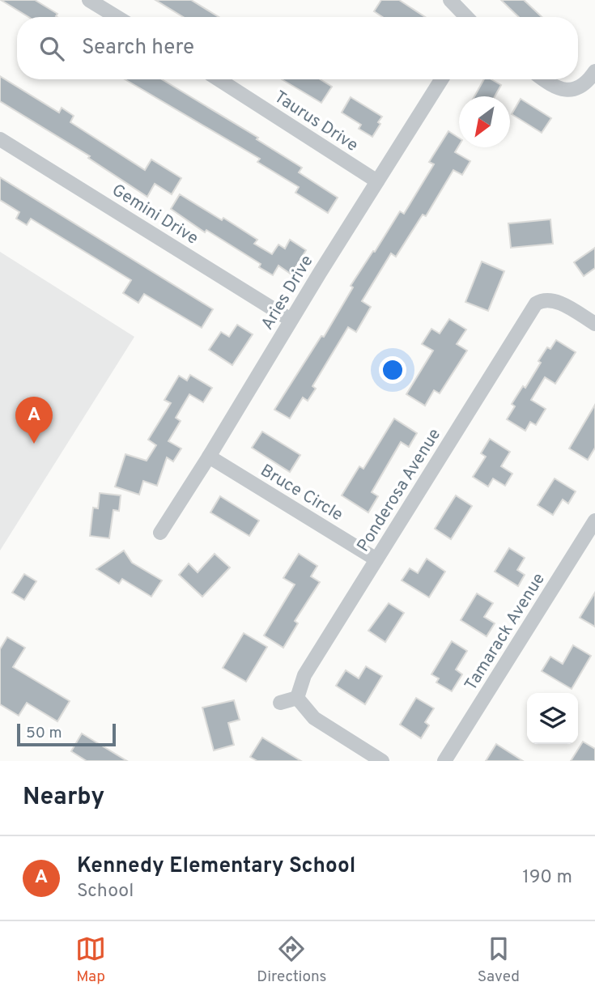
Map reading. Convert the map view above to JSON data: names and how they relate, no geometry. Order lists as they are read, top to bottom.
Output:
{
  "streets": {
    "street": [
      "Taurus Drive",
      "Gemini Drive",
      "Aries Drive",
      "Ponderosa Avenue",
      "Bruce Circle",
      "Tamarack Avenue"
    ]
  },
  "crossings": [
    ["Taurus Drive", "Aries Drive"],
    ["Gemini Drive", "Aries Drive"],
    ["Aries Drive", "Bruce Circle"],
    ["Ponderosa Avenue", "Bruce Circle"]
  ],
  "scale_bar": "50 m",
  "north": "bottom left",
  "page": {
    "search": "Search here",
    "pins": "A",
    "scale": "50 m",
    "heading": "Nearby",
    "list": [
      {
        "mark": "A",
        "name": "Kennedy Elementary School",
        "note": "School",
        "value": "190 m"
      }
    ],
    "nav": ["Map", "Directions", "Saved"]
  }
}
